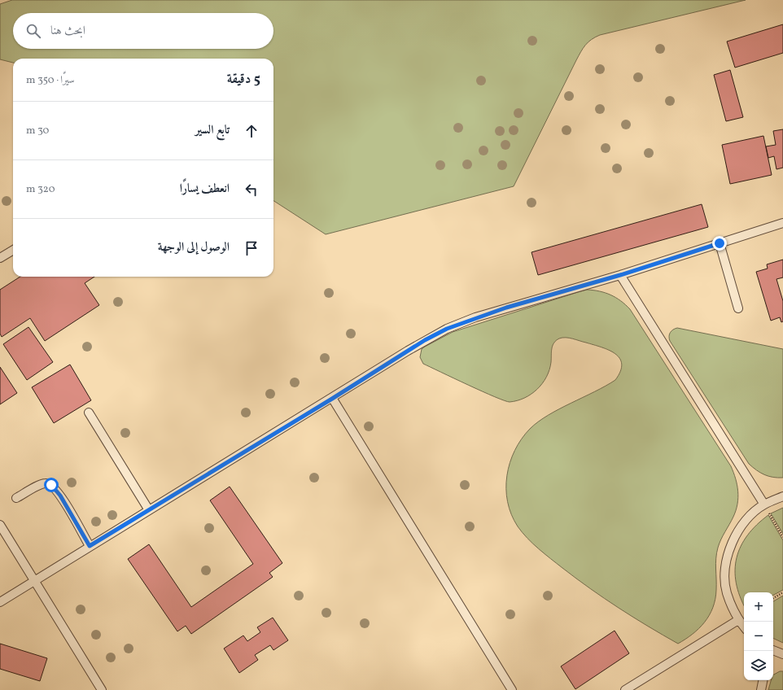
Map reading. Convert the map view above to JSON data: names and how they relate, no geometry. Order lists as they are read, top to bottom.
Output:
{
  "page": {
    "search": "ابحث هنا",
    "heading": ["5 دقيقة", "سيرًا · 350 m"],
    "list": [
      ["تابع السير", "30 m"],
      ["انعطف يسارًا", "320 m"],
      "الوصول إلى الوجهة"
    ],
    "map_buttons": ["+", "−"]
  }
}
